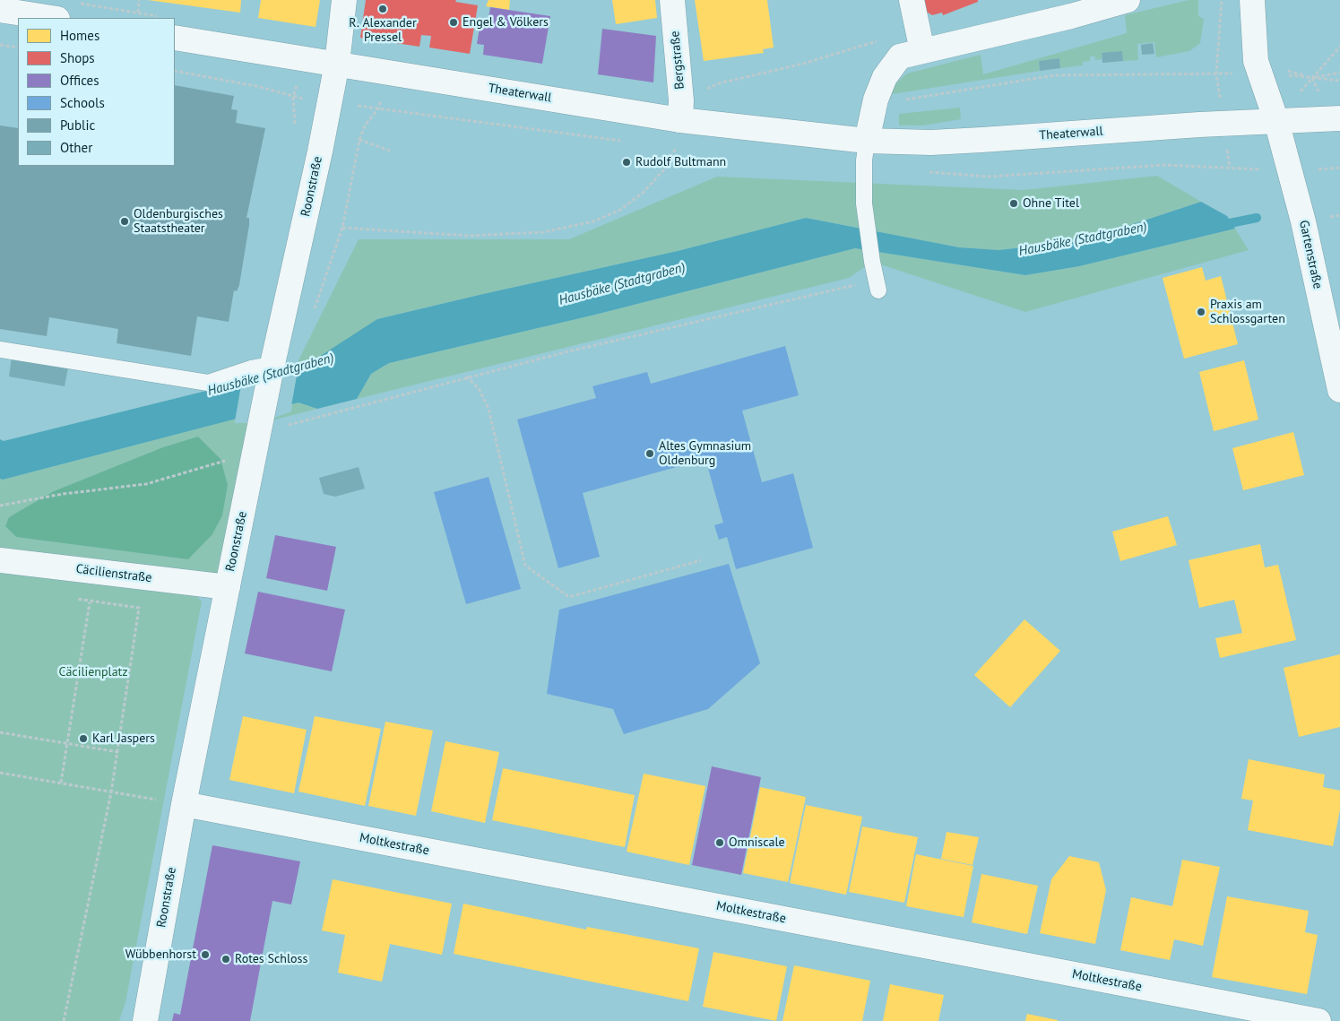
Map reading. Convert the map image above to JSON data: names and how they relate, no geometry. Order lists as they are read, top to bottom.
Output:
{
  "streets": {
    "street": [
      "Bergstraße",
      "Theaterwall",
      "Roonstraße",
      "Gartenstraße",
      "Cäcilienstraße",
      "Moltkestraße"
    ]
  },
  "crossings": [
    ["Bergstraße", "Theaterwall"],
    ["Theaterwall", "Roonstraße"],
    ["Theaterwall", "Gartenstraße"],
    ["Roonstraße", "Cäcilienstraße"],
    ["Roonstraße", "Moltkestraße"]
  ],
  "water": ["Hausbäke (Stadtgraben)"],
  "parks": ["Cäcilienplatz"],
  "places": [
    "R. Alexander Pressel",
    "Engel & Völkers",
    "Rudolf Bultmann",
    "Ohne Titel",
    "Oldenburgisches Staatstheater",
    "Praxis am Schlossgarten",
    "Altes Gymnasium Oldenburg",
    "Karl Jaspers",
    "Omniscale",
    "Wübbenhorst",
    "Rotes Schloss"
  ],
  "legend": [
    "Homes",
    "Shops",
    "Offices",
    "Schools",
    "Public",
    "Other"
  ]
}
